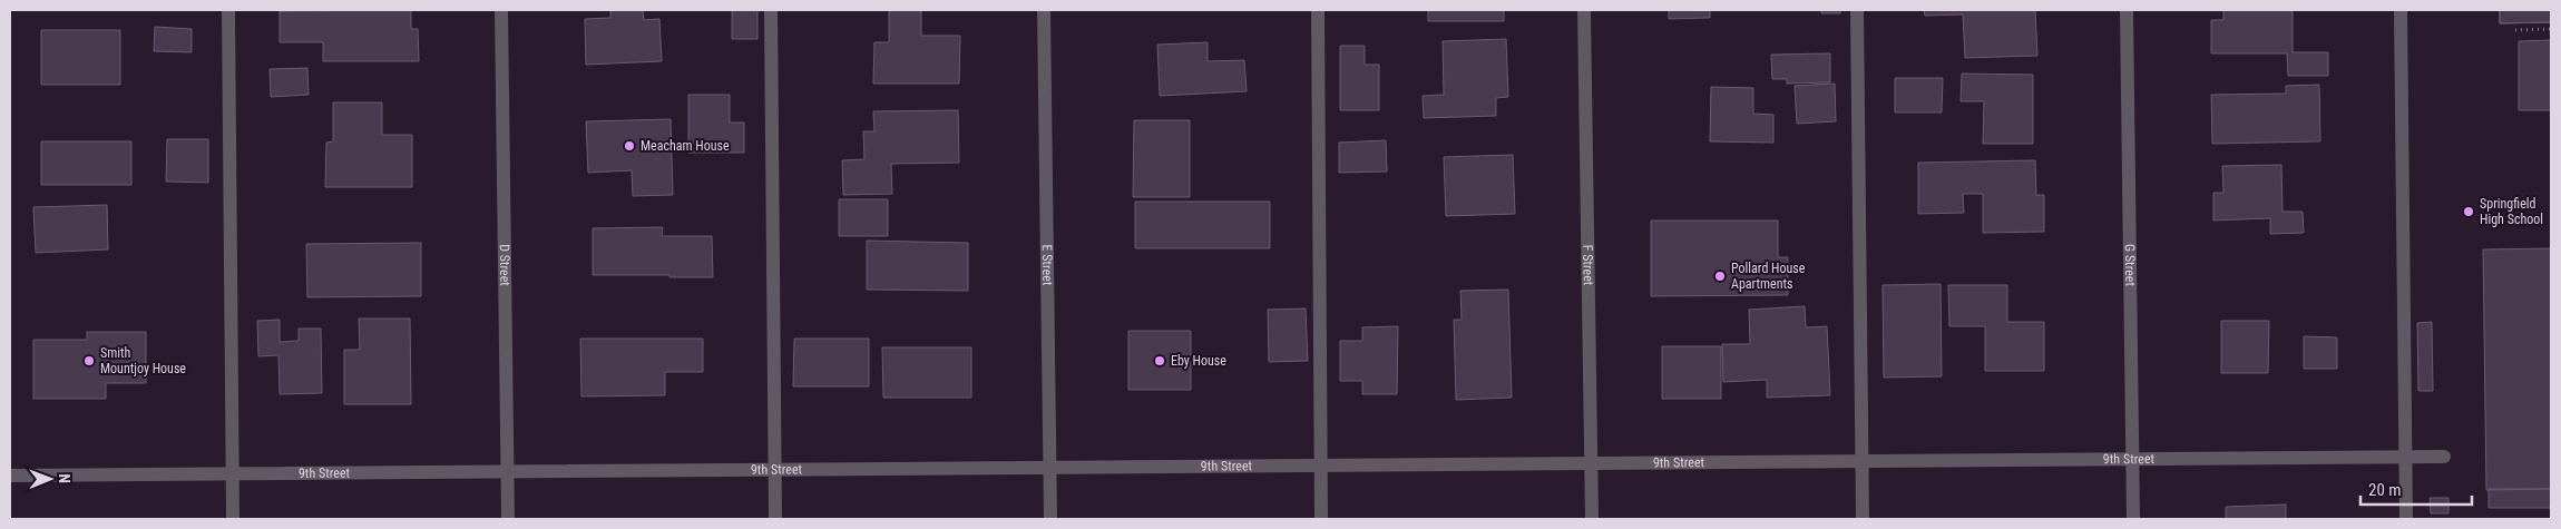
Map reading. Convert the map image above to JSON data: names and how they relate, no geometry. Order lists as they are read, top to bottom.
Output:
{
  "streets": {
    "street": [
      "D Street",
      "F Street",
      "G Street",
      "E Street",
      "9th Street"
    ]
  },
  "crossings": [
    ["D Street", "9th Street"],
    ["F Street", "9th Street"],
    ["G Street", "9th Street"],
    ["E Street", "9th Street"]
  ],
  "places": [
    "Meacham House",
    "Springfield High School",
    "Pollard House Apartments",
    "Smith Mountjoy House",
    "Eby House"
  ],
  "scale_bar": "20 m",
  "north": "right"
}
